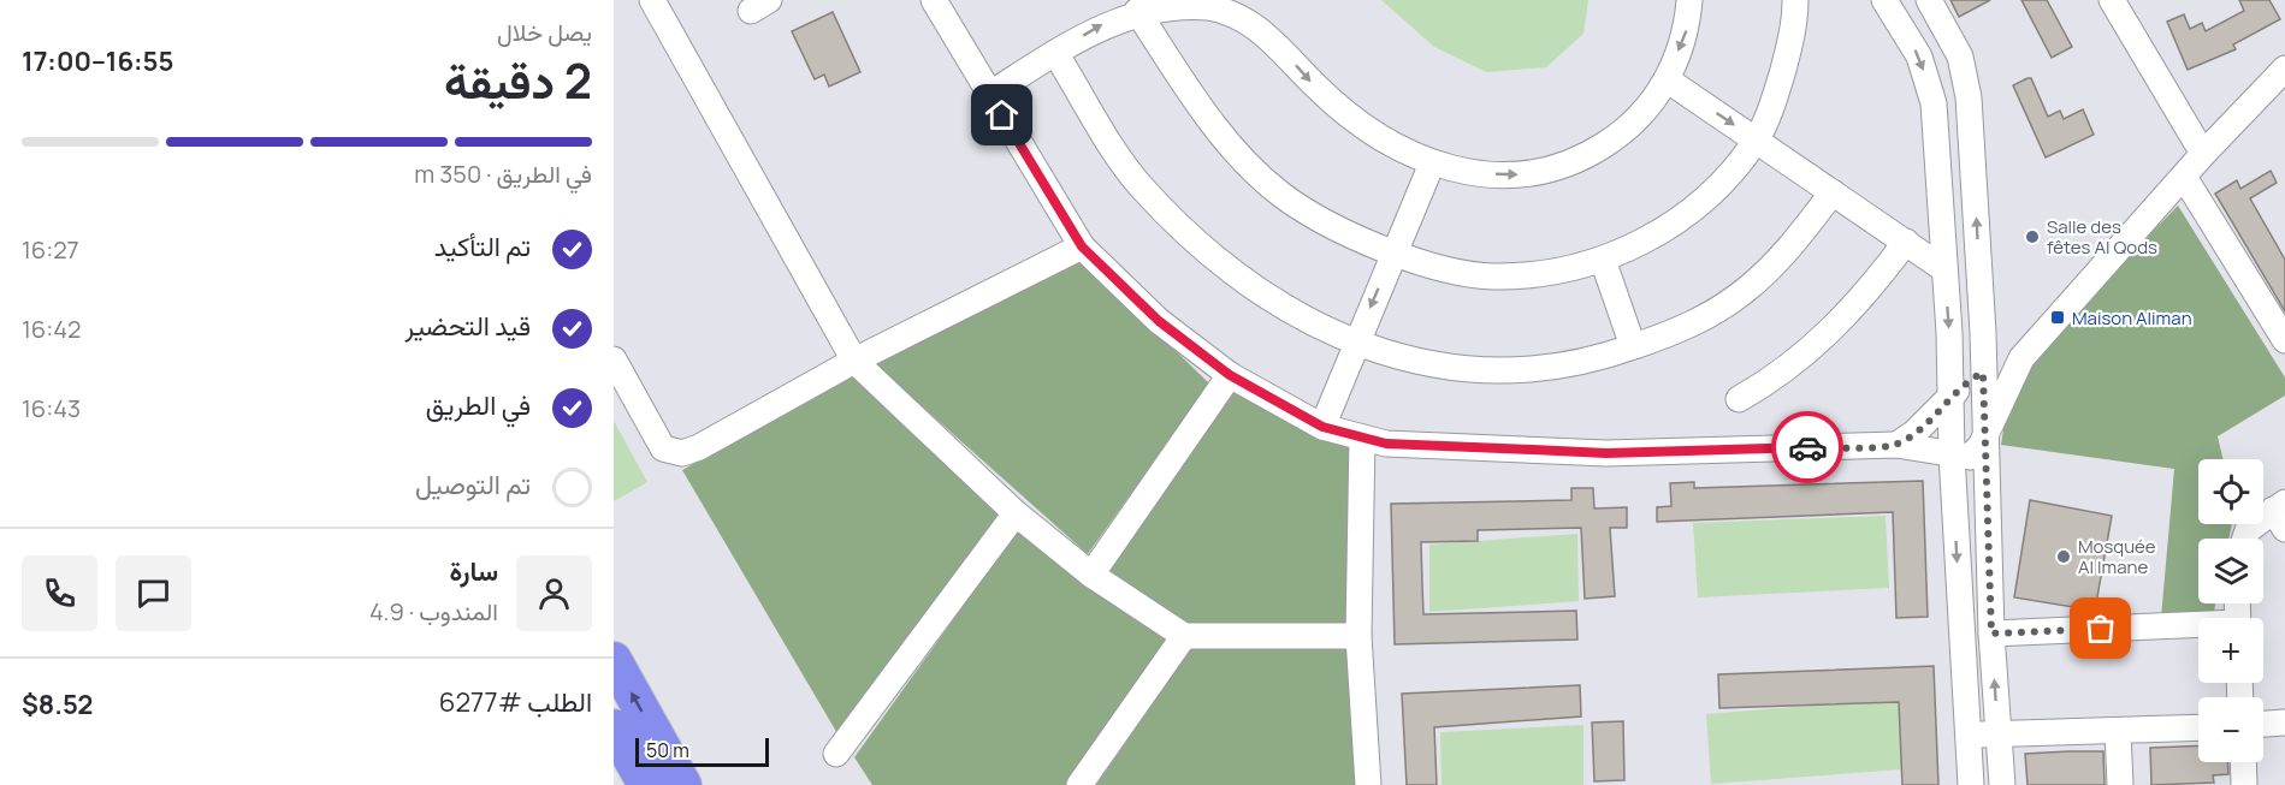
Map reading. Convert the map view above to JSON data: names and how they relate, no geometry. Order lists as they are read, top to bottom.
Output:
{
  "places": {
    "other": ["Salle des fêtes Al Qods", "Mosquée Al Imane"],
    "transit": ["Maison Aliman"]
  },
  "scale_bar": "50 m",
  "page": {
    "heading": ["2 دقيقة", "يصل خلال", "16:55–17:00"],
    "panel": [
      "سارة",
      "المندوب · 4.9",
      "الطلب #6277",
      "$8.52"
    ],
    "bar": "في الطريق · 350 m",
    "list": [
      ["تم التأكيد", "16:27"],
      ["قيد التحضير", "16:42"],
      ["في الطريق", "16:43"],
      "تم التوصيل"
    ],
    "map_buttons": ["+", "−"],
    "scale": "50 m"
  }
}
